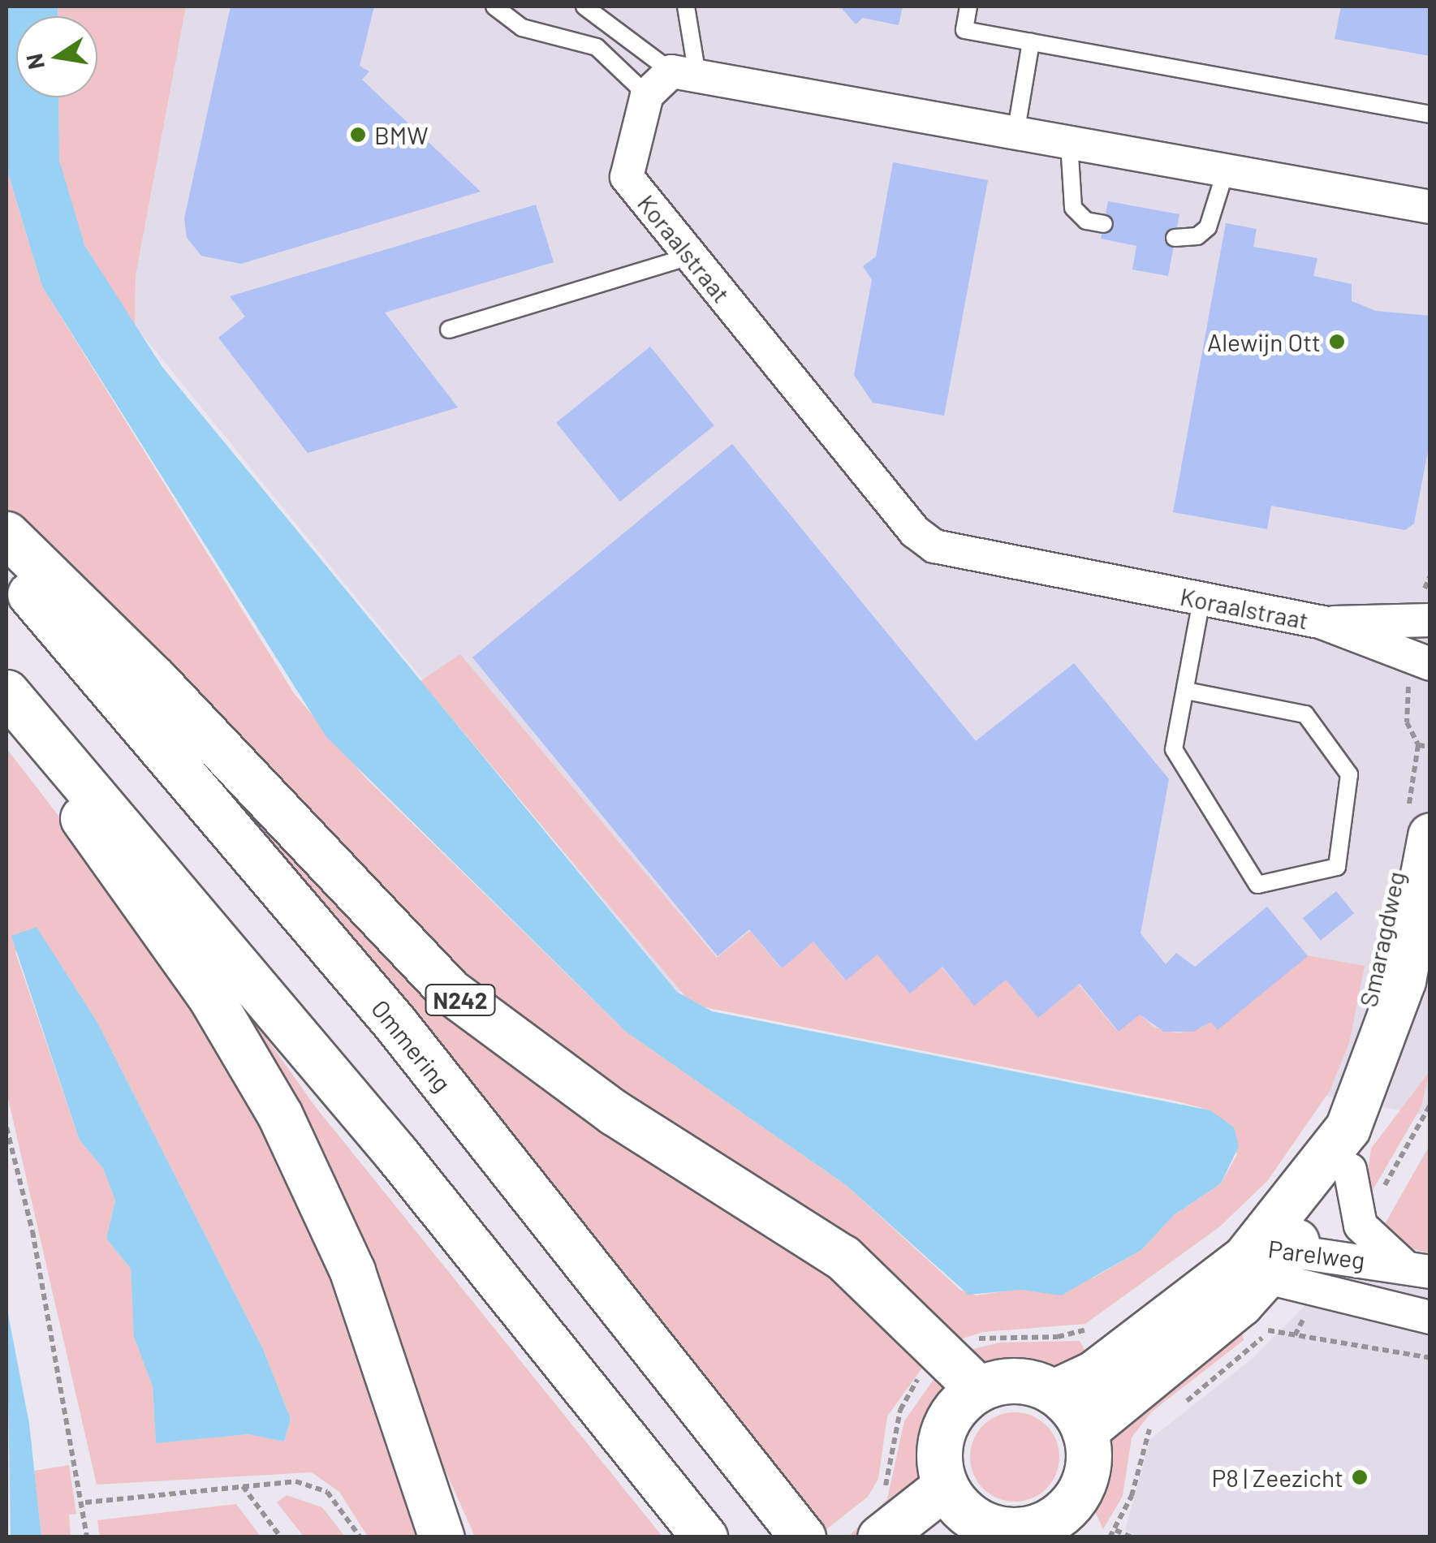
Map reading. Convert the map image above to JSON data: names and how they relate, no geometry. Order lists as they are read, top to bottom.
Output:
{
  "streets": {
    "main road": ["Smaragdweg", "N242", "Ommering"],
    "street": ["Koraalstraat", "Parelweg"]
  },
  "crossings": [
    ["Smaragdweg", "N242"],
    ["Smaragdweg", "Parelweg"]
  ],
  "places": ["BMW", "Alewijn Ott", "P8 | Zeezicht"],
  "north": "left"
}
